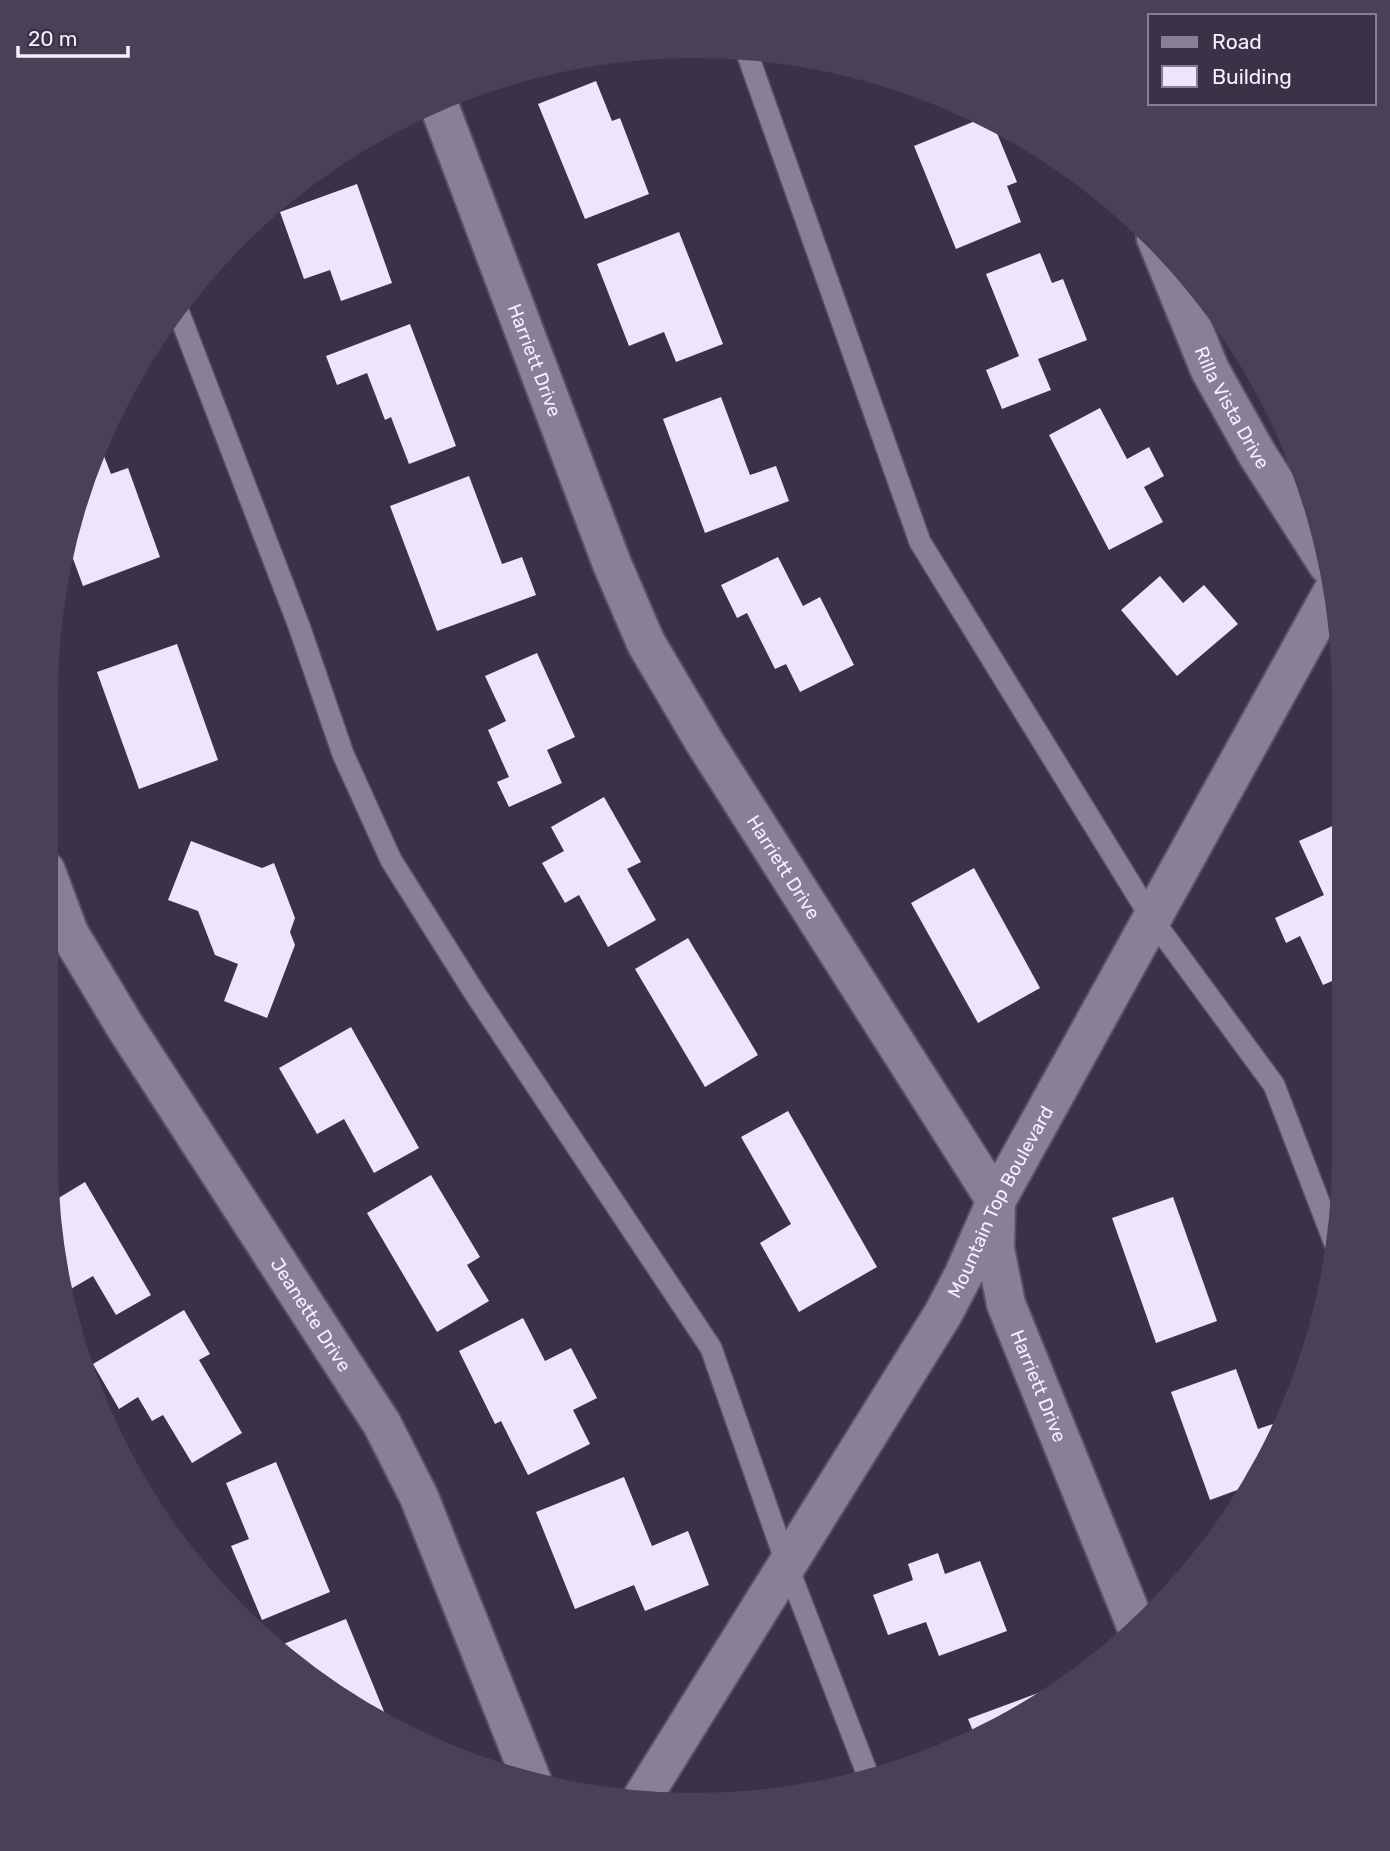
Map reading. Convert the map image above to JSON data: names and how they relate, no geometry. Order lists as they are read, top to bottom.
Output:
{
  "streets": {
    "street": [
      "Harriett Drive",
      "Rilla Vista Drive",
      "Mountain Top Boulevard",
      "Jeanette Drive"
    ]
  },
  "crossings": [
    ["Harriett Drive", "Mountain Top Boulevard"]
  ],
  "legend": ["Road", "Building"],
  "scale_bar": "20 m"
}
